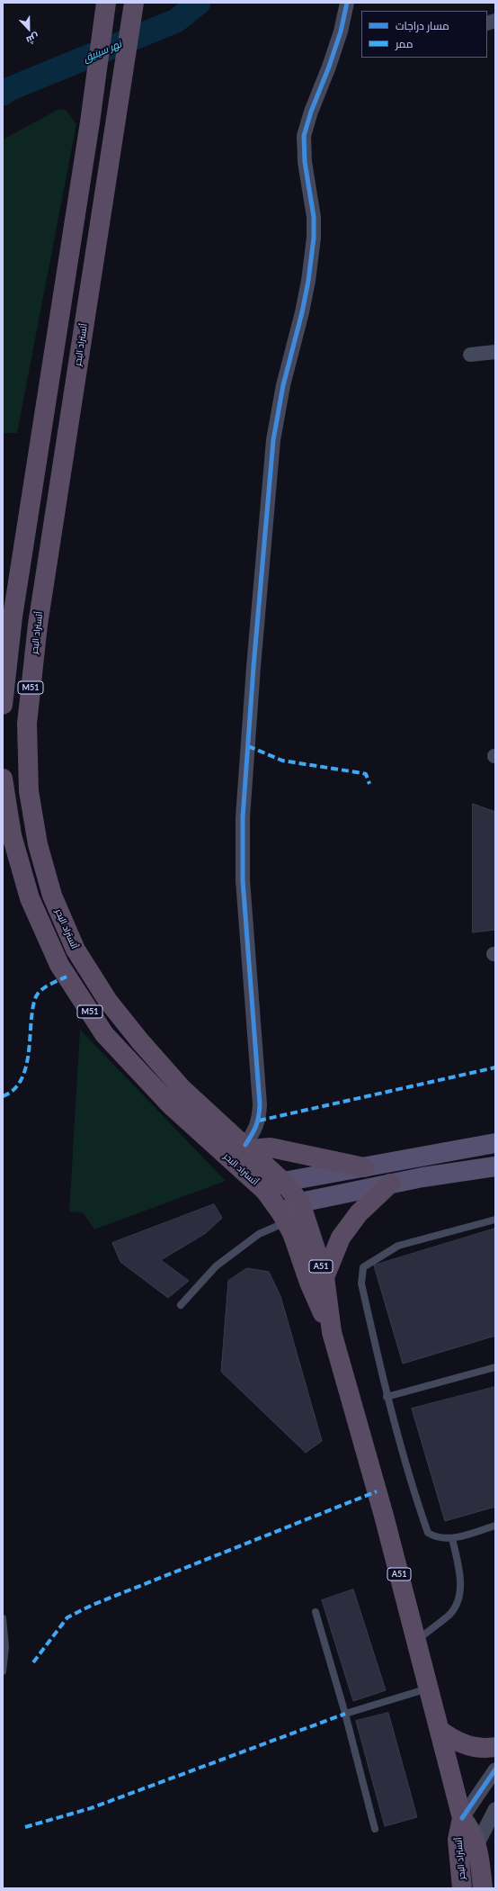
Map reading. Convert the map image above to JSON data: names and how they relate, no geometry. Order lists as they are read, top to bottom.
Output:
{
  "streets": {
    "highway": ["أتستراد البحر", "M51", "A51"]
  },
  "crossings": [
    ["أتستراد البحر", "A51"]
  ],
  "water": ["نهر سينيق"],
  "legend": ["مسار دراجات", "ممر"],
  "north": "bottom"
}
